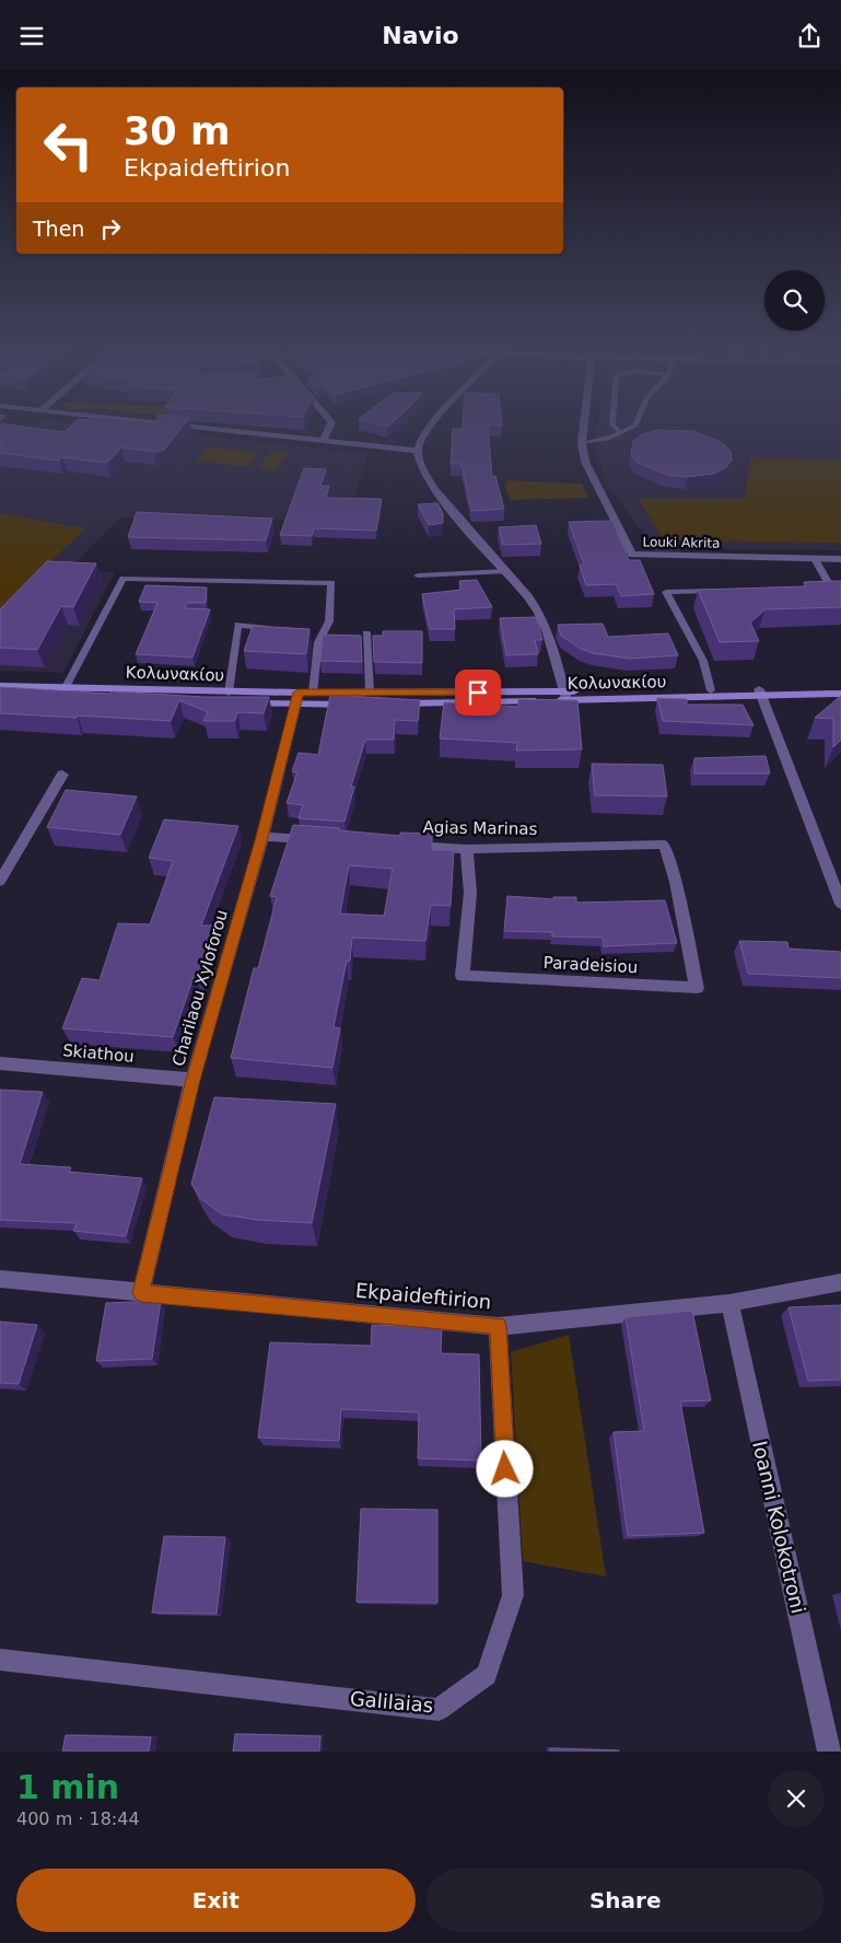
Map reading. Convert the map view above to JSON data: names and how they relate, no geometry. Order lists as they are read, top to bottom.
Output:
{
  "streets": {
    "main road": ["Κολωνακίου"],
    "street": [
      "Louki Akrita",
      "Agias Marinas",
      "Paradeisiou",
      "Charilaou Xyloforou",
      "Skiathou",
      "Ekpaideftirion",
      "Ioanni Kolokotroni",
      "Galilaias"
    ]
  },
  "crossings": [
    ["Κολωνακίου", "Charilaou Xyloforou"],
    ["Agias Marinas", "Paradeisiou"],
    ["Charilaou Xyloforou", "Skiathou"],
    ["Charilaou Xyloforou", "Ekpaideftirion"],
    ["Ekpaideftirion", "Ioanni Kolokotroni"],
    ["Ekpaideftirion", "Galilaias"]
  ],
  "page": {
    "header": "Navio",
    "turn": ["30 m", "Ekpaideftirion"],
    "then": "Then",
    "heading": ["1 min", "400 m · 18:44"],
    "buttons": ["Exit", "Share"]
  }
}
